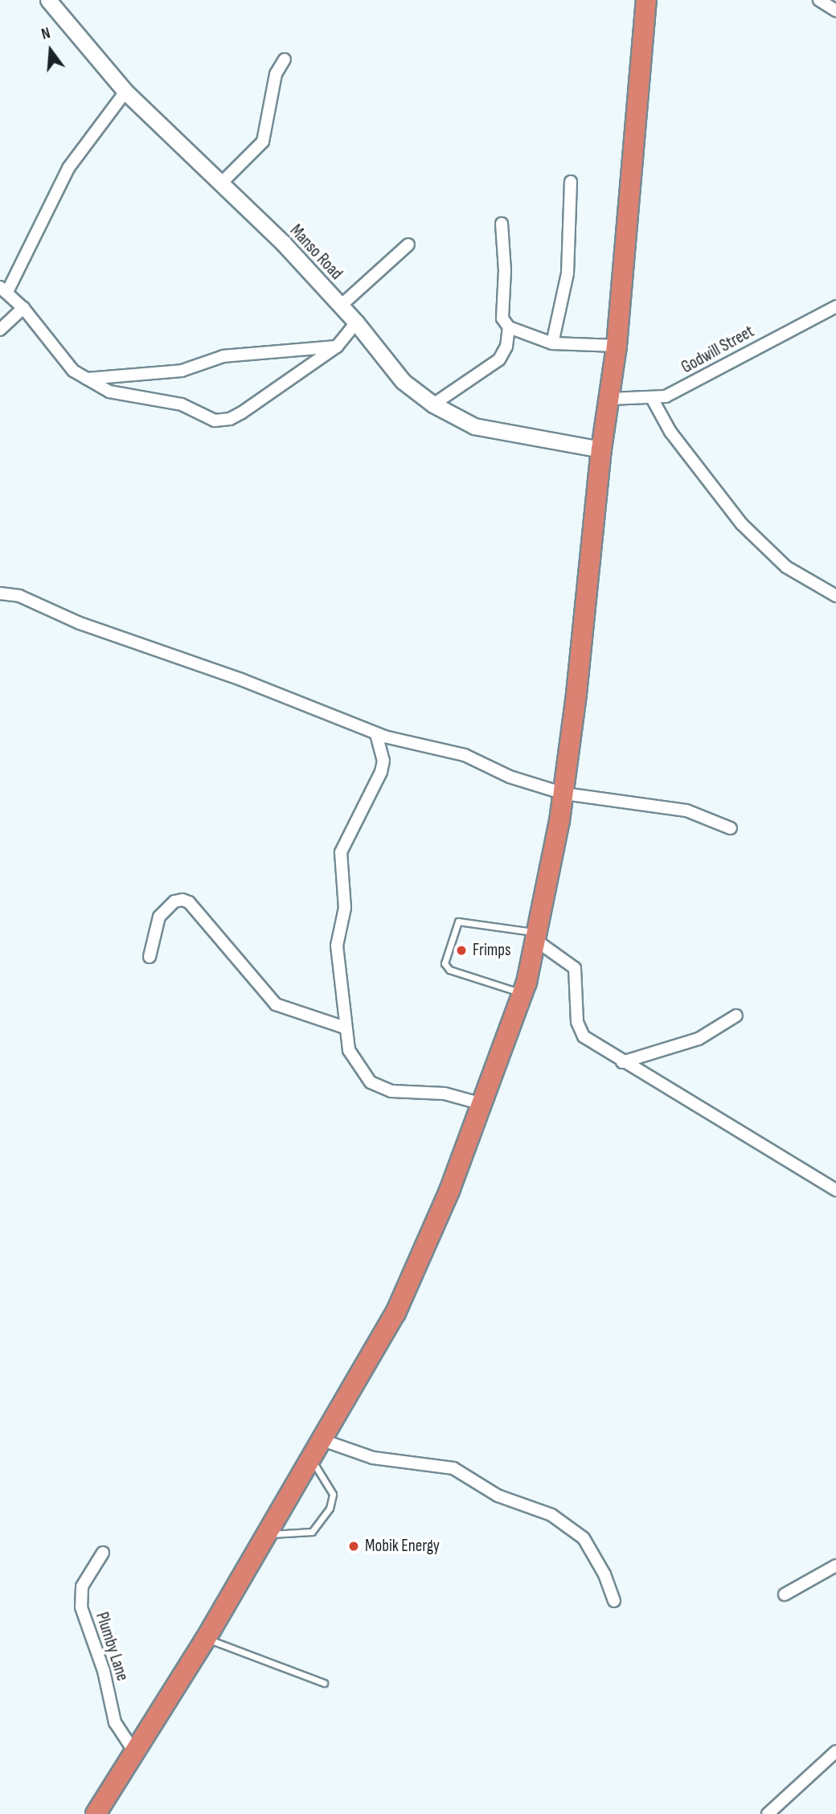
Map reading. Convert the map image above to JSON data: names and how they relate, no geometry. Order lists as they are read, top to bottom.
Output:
{
  "streets": {
    "street": ["Manso Road", "Godwill Street", "Plumby Lane"]
  },
  "places": ["Frimps", "Mobik Energy"],
  "north": "top"
}
